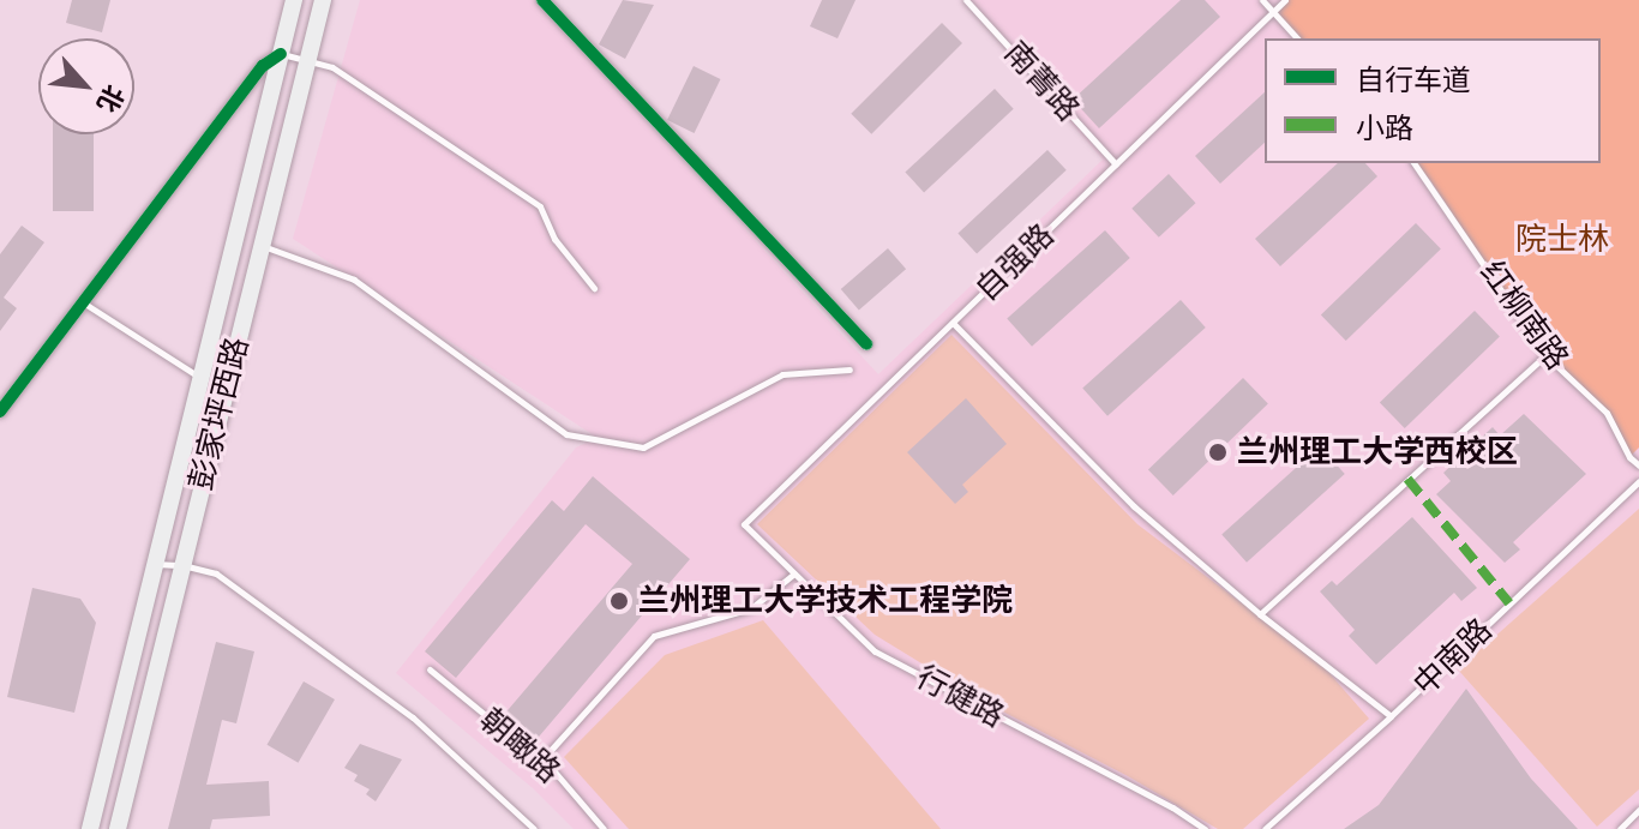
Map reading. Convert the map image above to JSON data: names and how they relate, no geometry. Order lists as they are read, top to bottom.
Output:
{
  "streets": {
    "main road": ["彭家坪西路"],
    "lane": [
      "南菁路",
      "自强路",
      "红柳南路",
      "中南路",
      "行健路",
      "朝瞰路"
    ]
  },
  "crossings": [
    ["南菁路", "自强路"],
    ["自强路", "行健路"]
  ],
  "parks": ["院士林"],
  "places": ["兰州理工大学西校区", "兰州理工大学技术工程学院"],
  "legend": ["自行车道", "小路"],
  "north": "bottom right"
}
